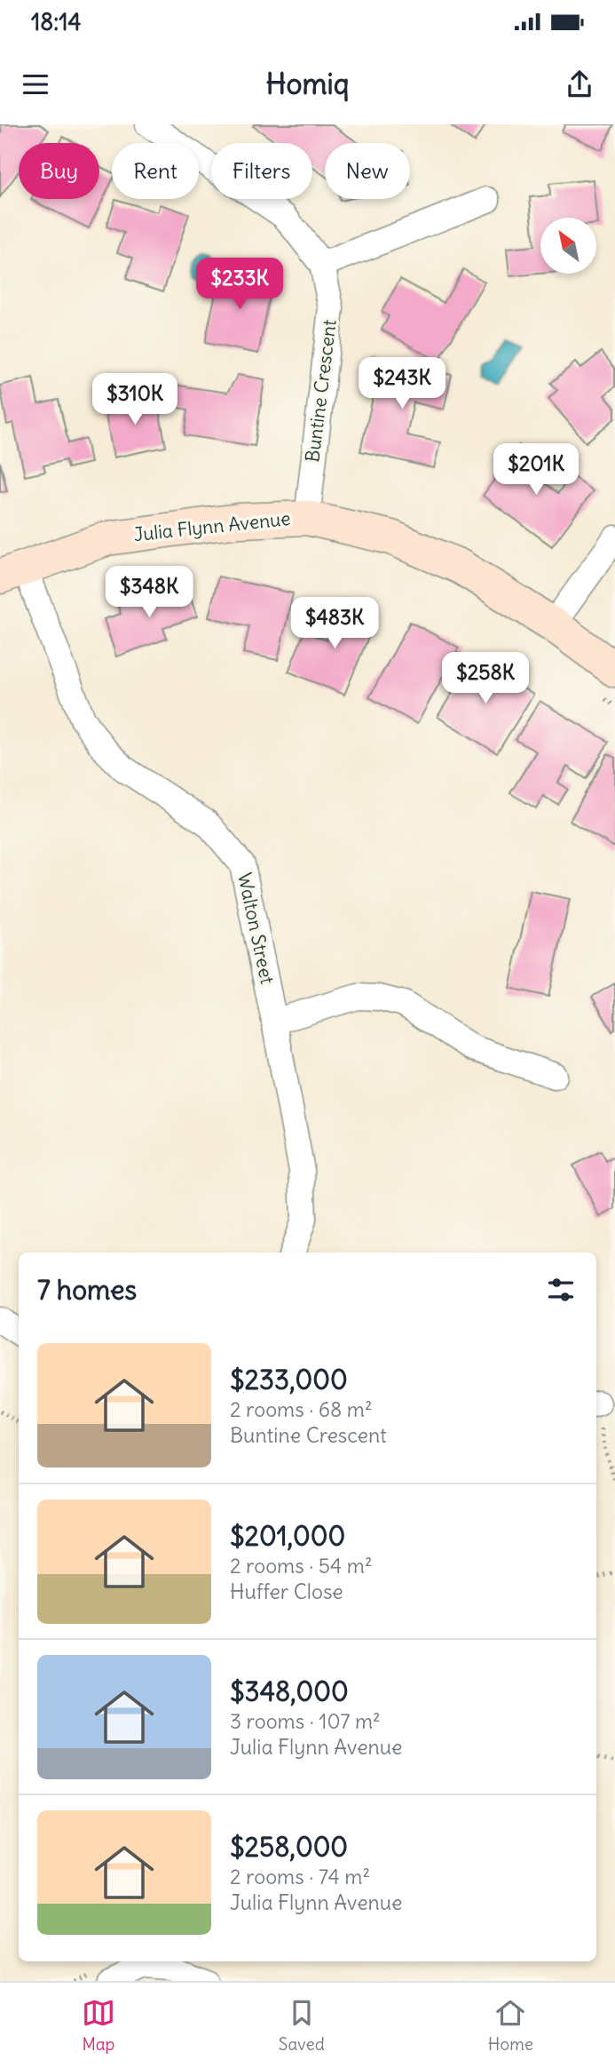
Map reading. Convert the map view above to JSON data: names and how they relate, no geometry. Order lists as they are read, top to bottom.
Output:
{
  "streets": {
    "street": ["Buntine Crescent", "Julia Flynn Avenue", "Walton Street"]
  },
  "crossings": [
    ["Buntine Crescent", "Julia Flynn Avenue"],
    ["Julia Flynn Avenue", "Walton Street"]
  ],
  "north": "top left",
  "page": {
    "status": "18:14",
    "header": "Homiq",
    "chip": [
      "Buy",
      "Rent",
      "Filters",
      "New"
    ],
    "price": [
      "$233K",
      "$243K",
      "$310K",
      "$201K",
      "$348K",
      "$483K",
      "$258K"
    ],
    "heading": "7 homes",
    "list": [
      {
        "name": "$233,000",
        "note": "2 rooms · 68 m² · Buntine Crescent"
      },
      {
        "name": "$201,000",
        "note": "2 rooms · 54 m² · Huffer Close"
      },
      {
        "name": "$348,000",
        "note": "3 rooms · 107 m² · Julia Flynn Avenue"
      },
      {
        "name": "$258,000",
        "note": "2 rooms · 74 m² · Julia Flynn Avenue"
      }
    ],
    "tabs": ["Map", "Saved", "Home"]
  }
}
